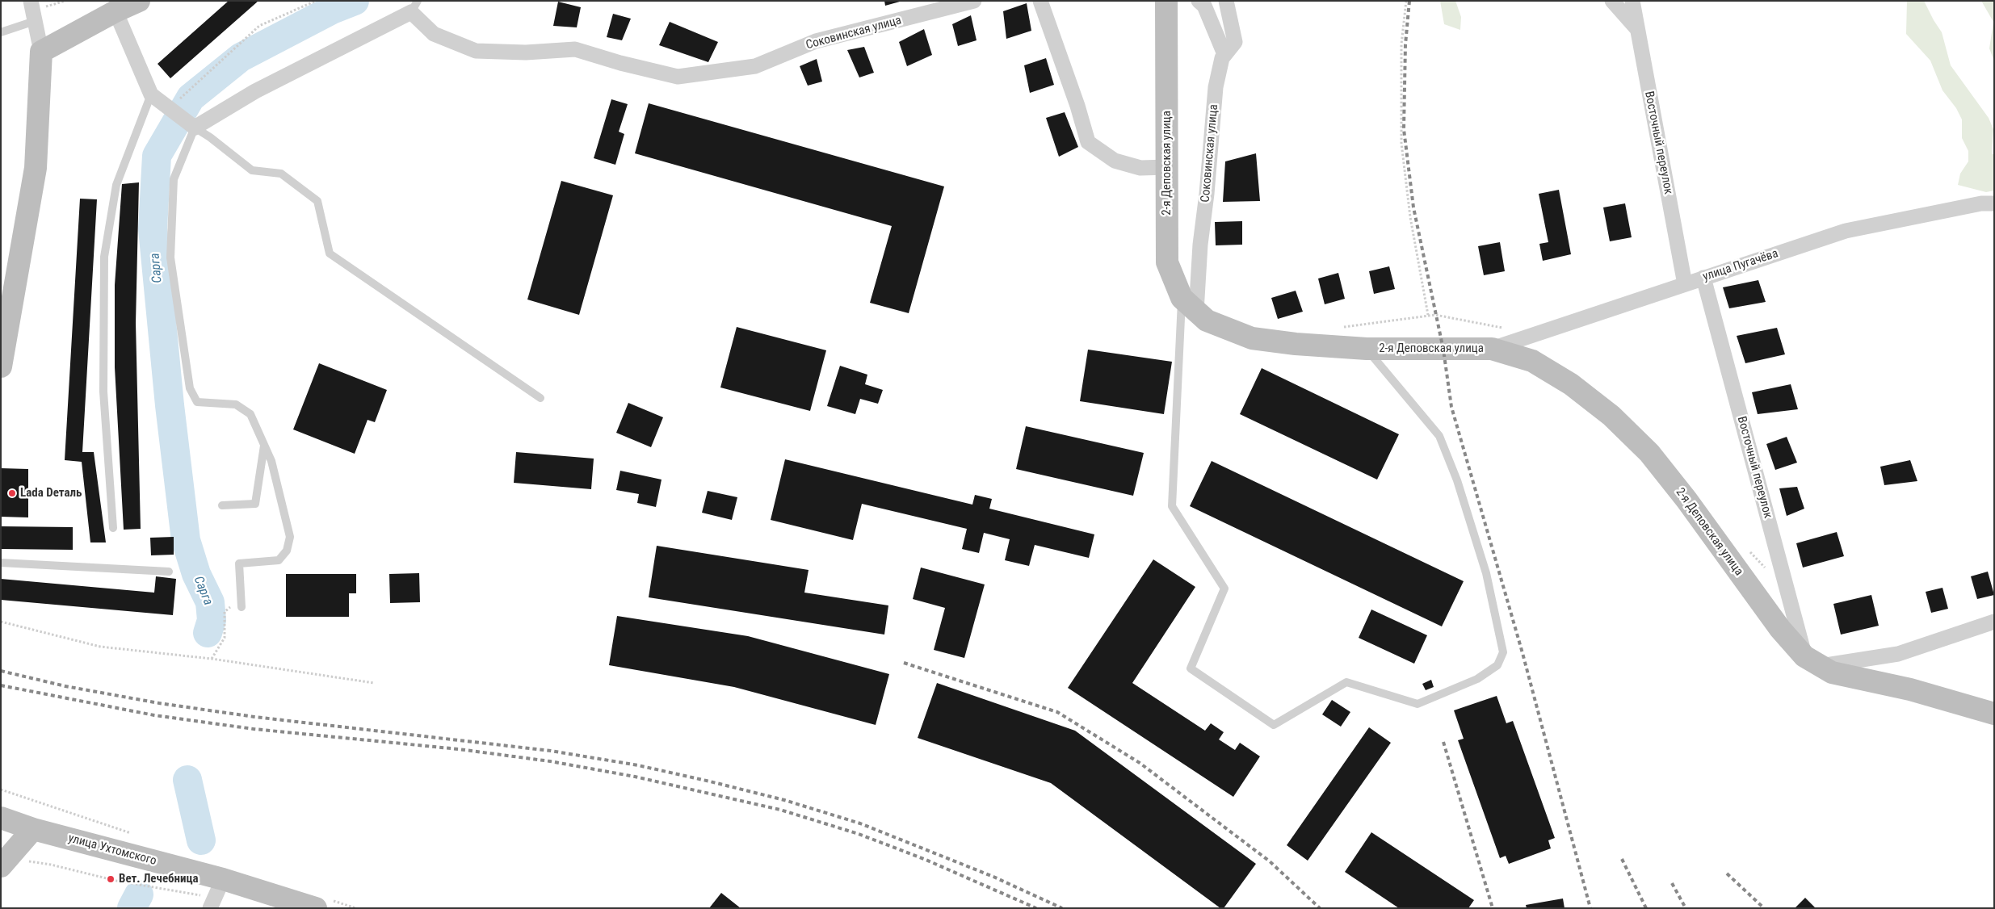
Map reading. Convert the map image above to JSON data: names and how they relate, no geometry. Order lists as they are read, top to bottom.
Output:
{
  "streets": {
    "street": [
      "Соковинская улица",
      "Восточный переулок",
      "2-я Деповская улица",
      "улица Пугачёва",
      "улица Ухтомского"
    ]
  },
  "crossings": [
    ["Соковинская улица", "2-я Деповская улица"],
    ["Восточный переулок", "2-я Деповская улица"],
    ["Восточный переулок", "улица Пугачёва"],
    ["2-я Деповская улица", "улица Пугачёва"]
  ],
  "water": ["Сарга"],
  "places": ["Lada Dеталь", "Вет. Лечебница"]
}
